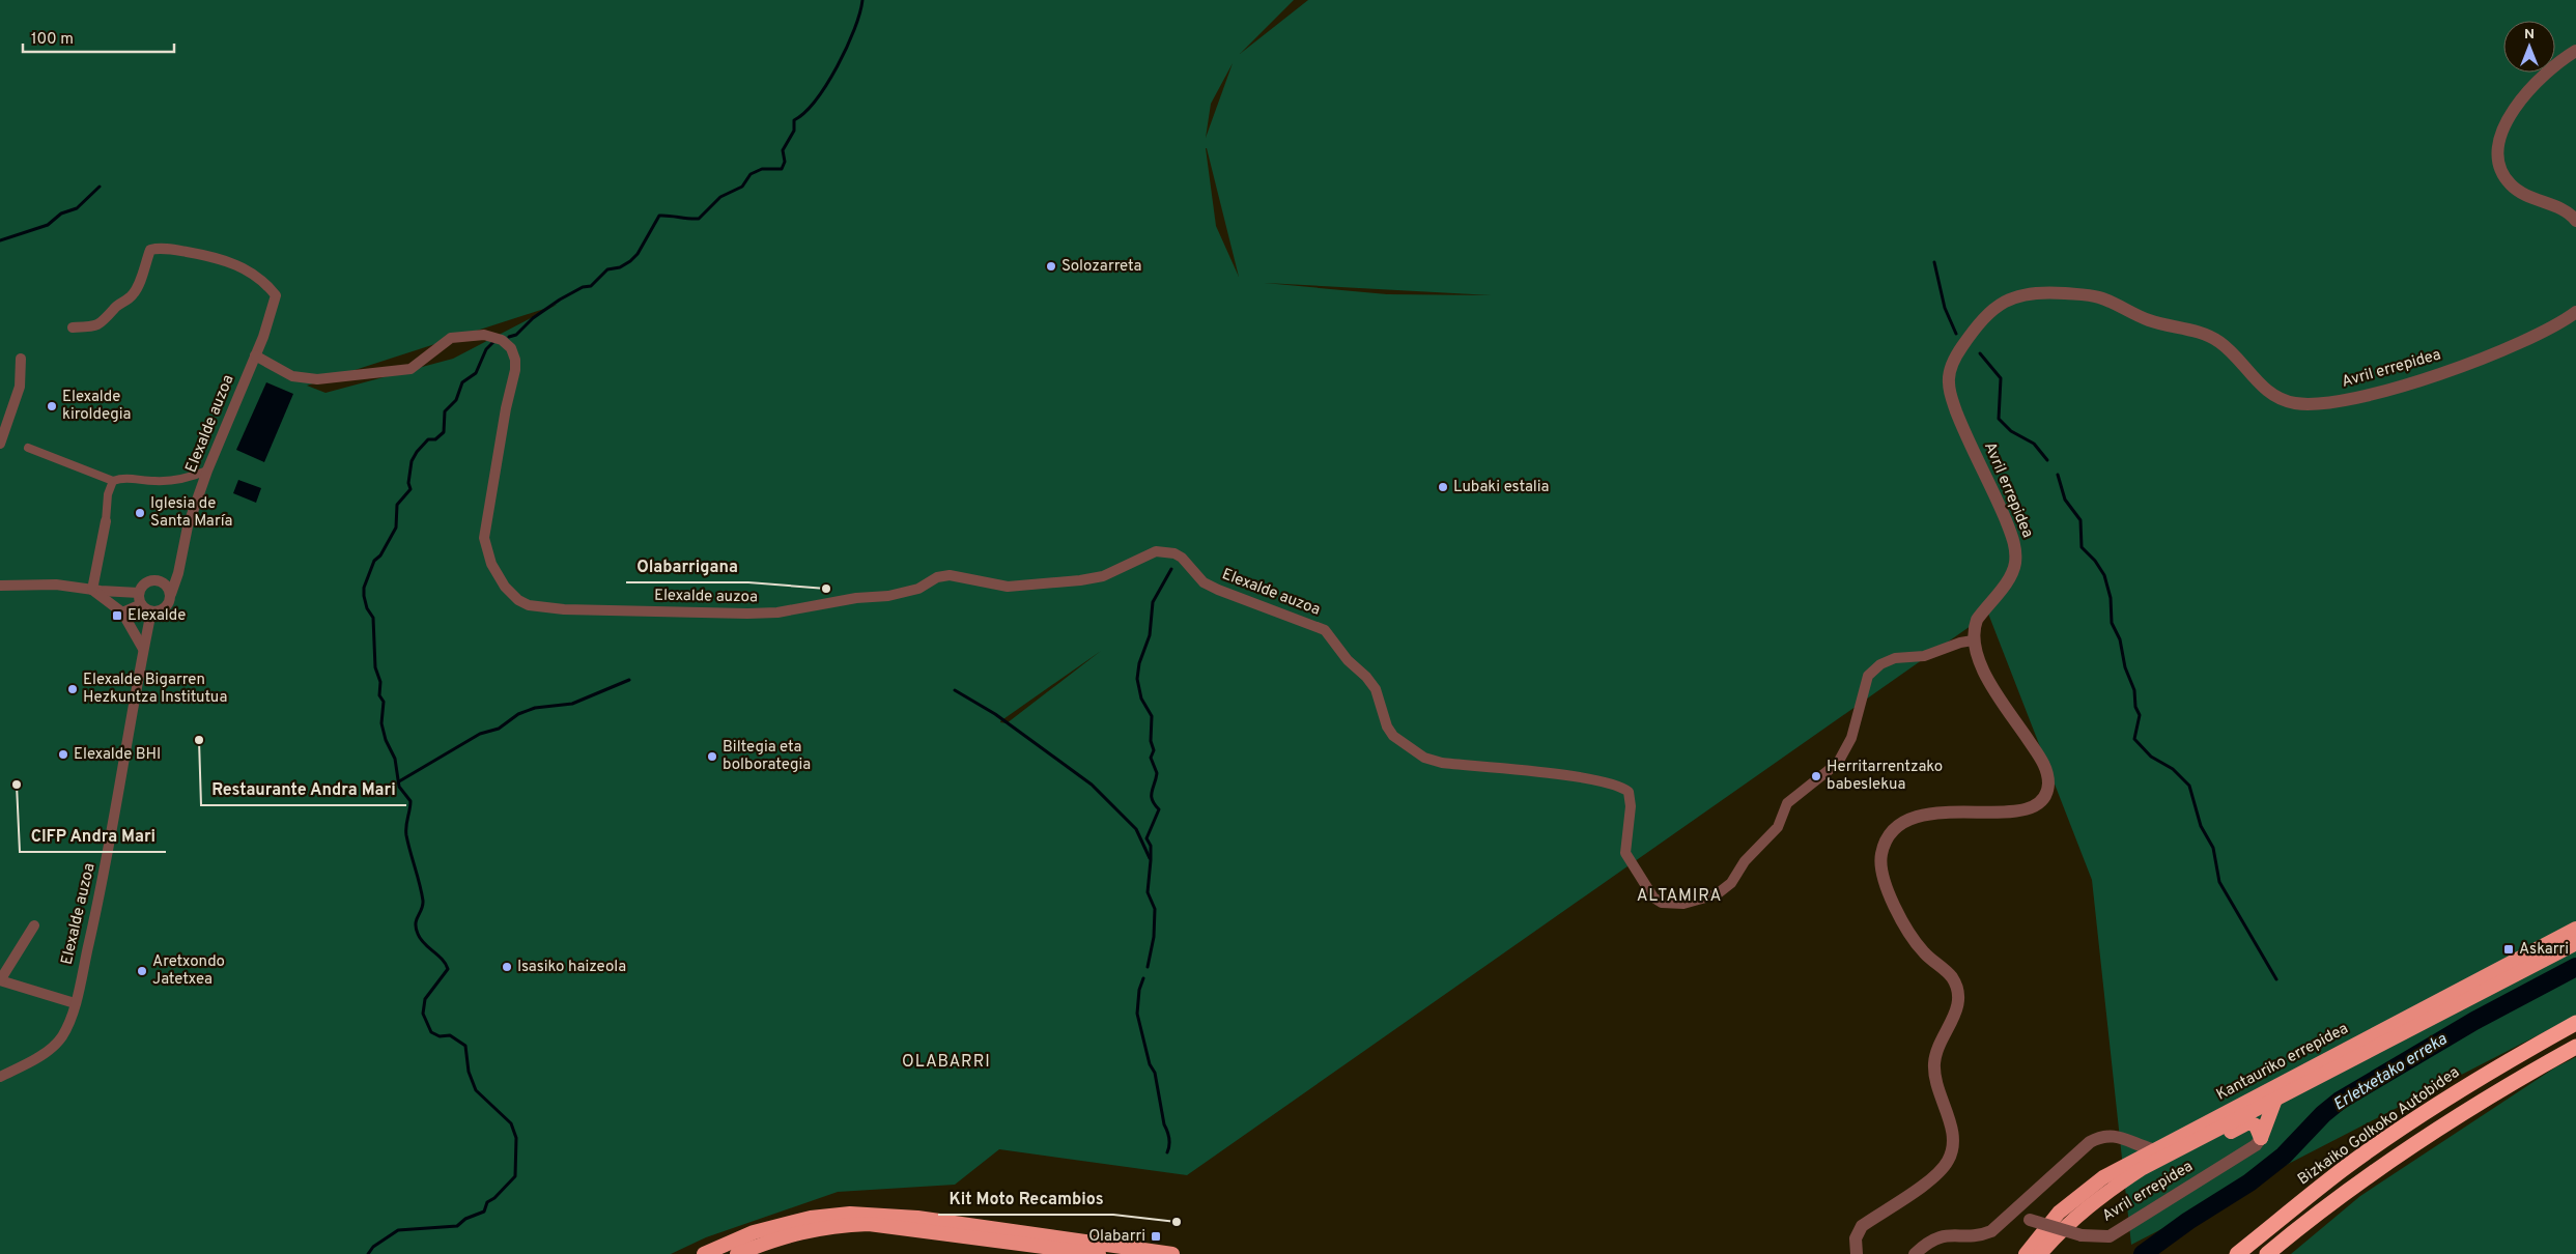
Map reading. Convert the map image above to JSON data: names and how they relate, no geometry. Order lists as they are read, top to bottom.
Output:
{
  "streets": {
    "highway": ["Kantauriko errepidea", "Bizkaiko Golkoko Autobidea"],
    "street": ["Avril errepidea", "Elexalde auzoa"]
  },
  "crossings": [
    ["Avril errepidea", "Elexalde auzoa"]
  ],
  "districts": ["ALTAMIRA", "OLABARRI"],
  "water": ["Erletxetako erreka"],
  "places": {
    "other": [
      "Solozarreta",
      "Elexalde kiroldegia",
      "Lubaki estalia",
      "Iglesia de Santa María",
      "Olabarrigana",
      "Elexalde Bigarren Hezkuntza Institutua",
      "Restaurante Andra Mari",
      "Elexalde BHI",
      "Biltegia eta bolborategia",
      "Herritarrentzako babeslekua",
      "CIFP Andra Mari",
      "Isasiko haizeola",
      "Aretxondo Jatetxea",
      "Kit Moto Recambios"
    ],
    "transit": ["Elexalde", "Askarri", "Olabarri"]
  },
  "scale_bar": "100 m",
  "north": "top"
}
